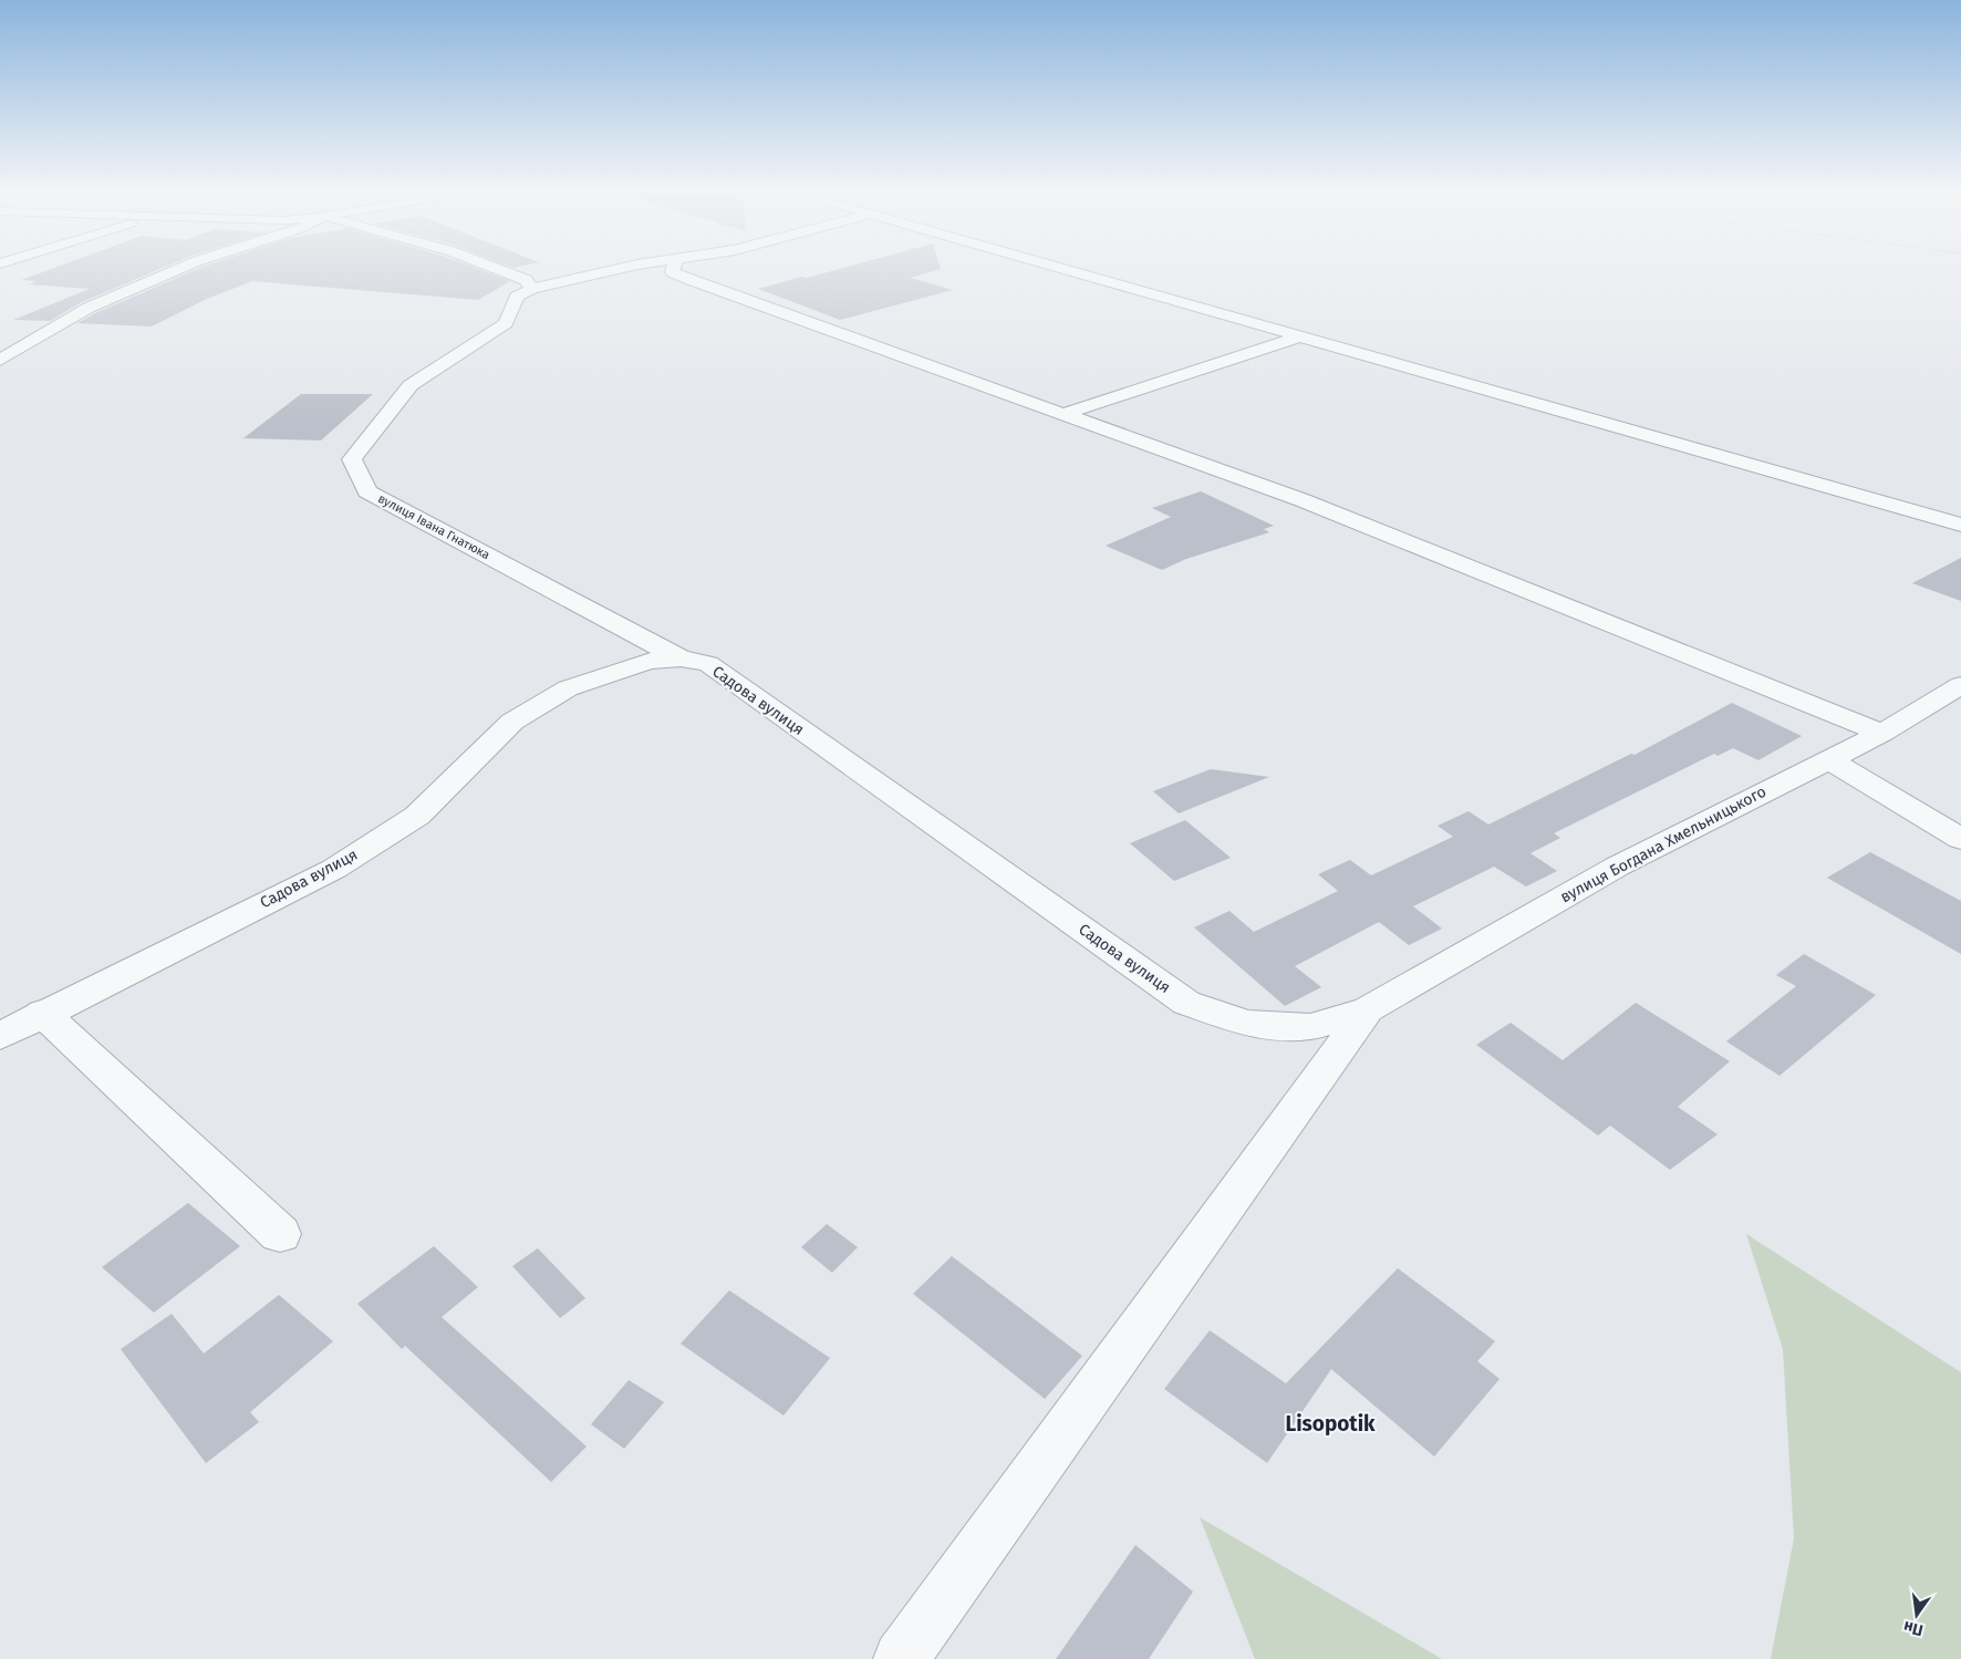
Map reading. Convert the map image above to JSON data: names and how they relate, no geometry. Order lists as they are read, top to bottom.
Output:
{
  "streets": {
    "street": ["вулиця Івана Гнатюка", "Садова вулиця", "вулиця Богдана Хмельницького"]
  },
  "crossings": [
    ["вулиця Івана Гнатюка", "Садова вулиця"],
    ["Садова вулиця", "вулиця Богдана Хмельницького"]
  ],
  "districts": ["Lisopotik"],
  "north": "bottom"
}
